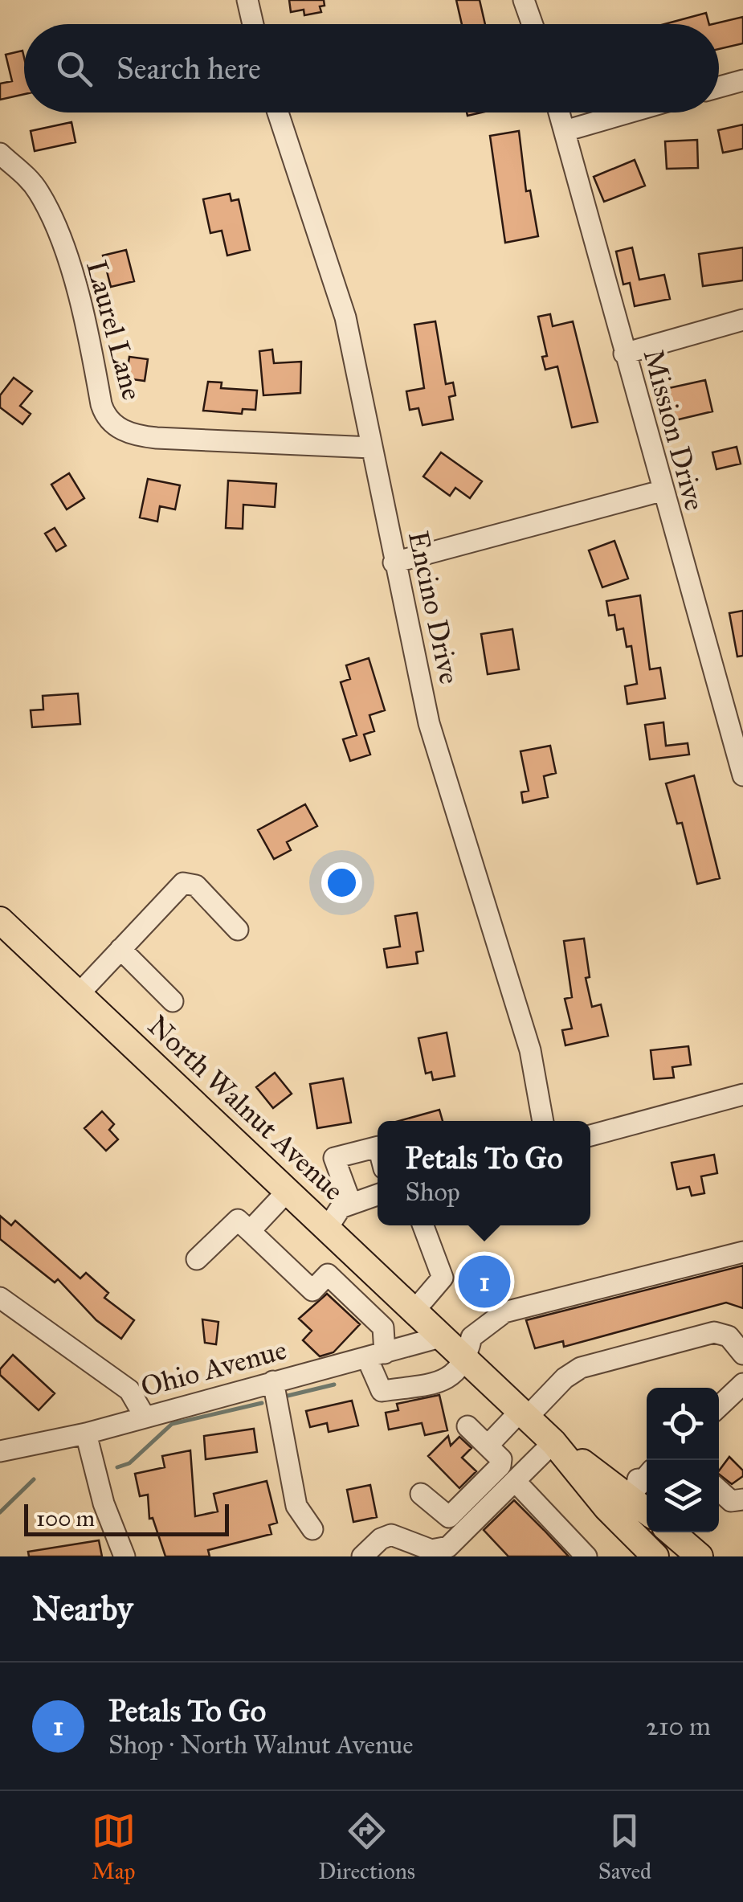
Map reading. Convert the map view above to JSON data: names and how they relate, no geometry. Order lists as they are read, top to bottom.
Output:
{
  "streets": {
    "main road": ["North Walnut Avenue"],
    "street": [
      "Laurel Lane",
      "Mission Drive",
      "Encino Drive",
      "Ohio Avenue"
    ]
  },
  "crossings": [
    ["Laurel Lane", "Encino Drive"],
    ["North Walnut Avenue", "Ohio Avenue"]
  ],
  "scale_bar": "100 m",
  "page": {
    "search": "Search here",
    "popup": ["Petals To Go", "Shop"],
    "pins": "1",
    "scale": "100 m",
    "heading": "Nearby",
    "list": [
      {
        "mark": "1",
        "name": "Petals To Go",
        "note": "Shop · North Walnut Avenue",
        "value": "210 m"
      }
    ],
    "nav": ["Map", "Directions", "Saved"]
  }
}
